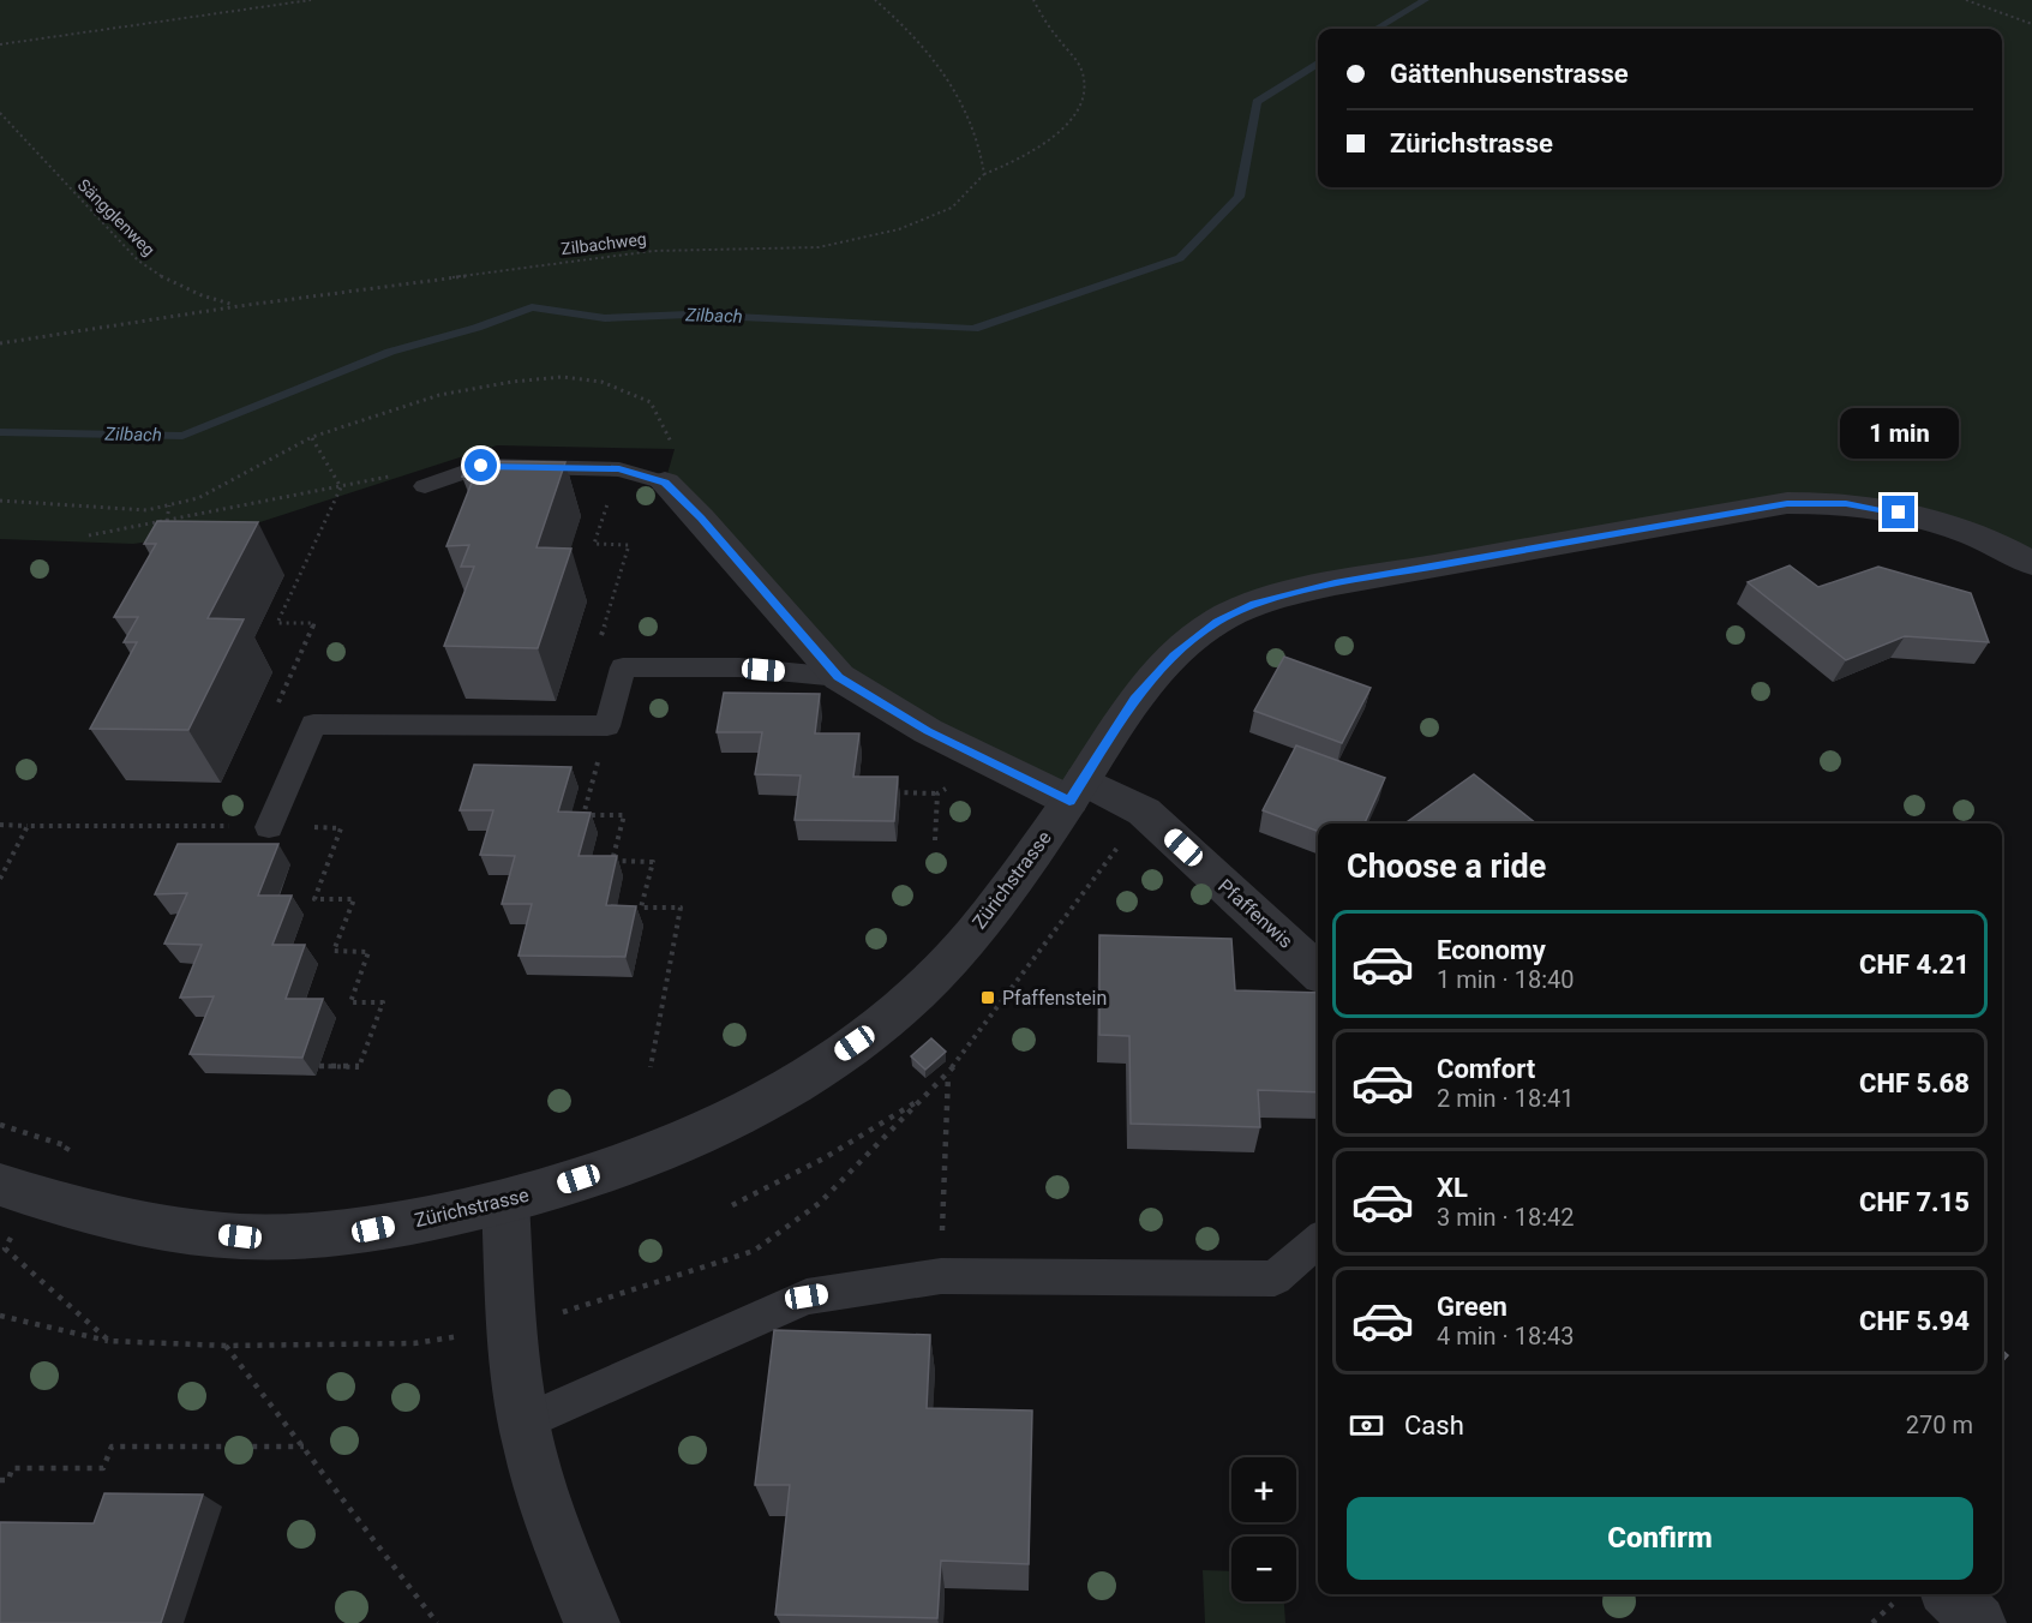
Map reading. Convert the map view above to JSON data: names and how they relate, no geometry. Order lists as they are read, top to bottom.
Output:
{
  "streets": {
    "street": ["Zürichstrasse", "Pfaffenwis"],
    "path": ["Sängglenweg", "Zilbachweg"]
  },
  "crossings": [
    ["Sängglenweg", "Zilbachweg"],
    ["Zürichstrasse", "Pfaffenwis"]
  ],
  "water": ["Zilbach"],
  "places": {
    "transit": ["Pfaffenstein"]
  },
  "page": {
    "banner": ["Gättenhusenstrasse", "Zürichstrasse"],
    "bubble": "1 min",
    "heading": "Choose a ride",
    "list": [
      {
        "name": "Economy",
        "note": "1 min · 18:40",
        "value": "CHF 4.21"
      },
      {
        "name": "Comfort",
        "note": "2 min · 18:41",
        "value": "CHF 5.68"
      },
      {
        "name": "XL",
        "note": "3 min · 18:42",
        "value": "CHF 7.15"
      },
      {
        "name": "Green",
        "note": "4 min · 18:43",
        "value": "CHF 5.94"
      }
    ],
    "pay": ["Cash", "270 m"],
    "map_buttons": ["+", "−"],
    "buttons": "Confirm"
  }
}
